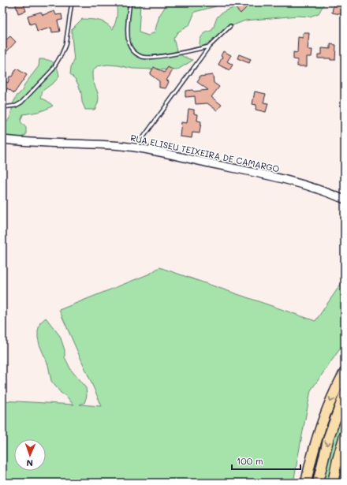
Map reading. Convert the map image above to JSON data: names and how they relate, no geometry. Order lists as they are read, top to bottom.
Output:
{
  "streets": {
    "street": ["RUA ELISEU TEIXEIRA DE CAMARGO"]
  },
  "scale_bar": "100 m",
  "north": "bottom"
}
